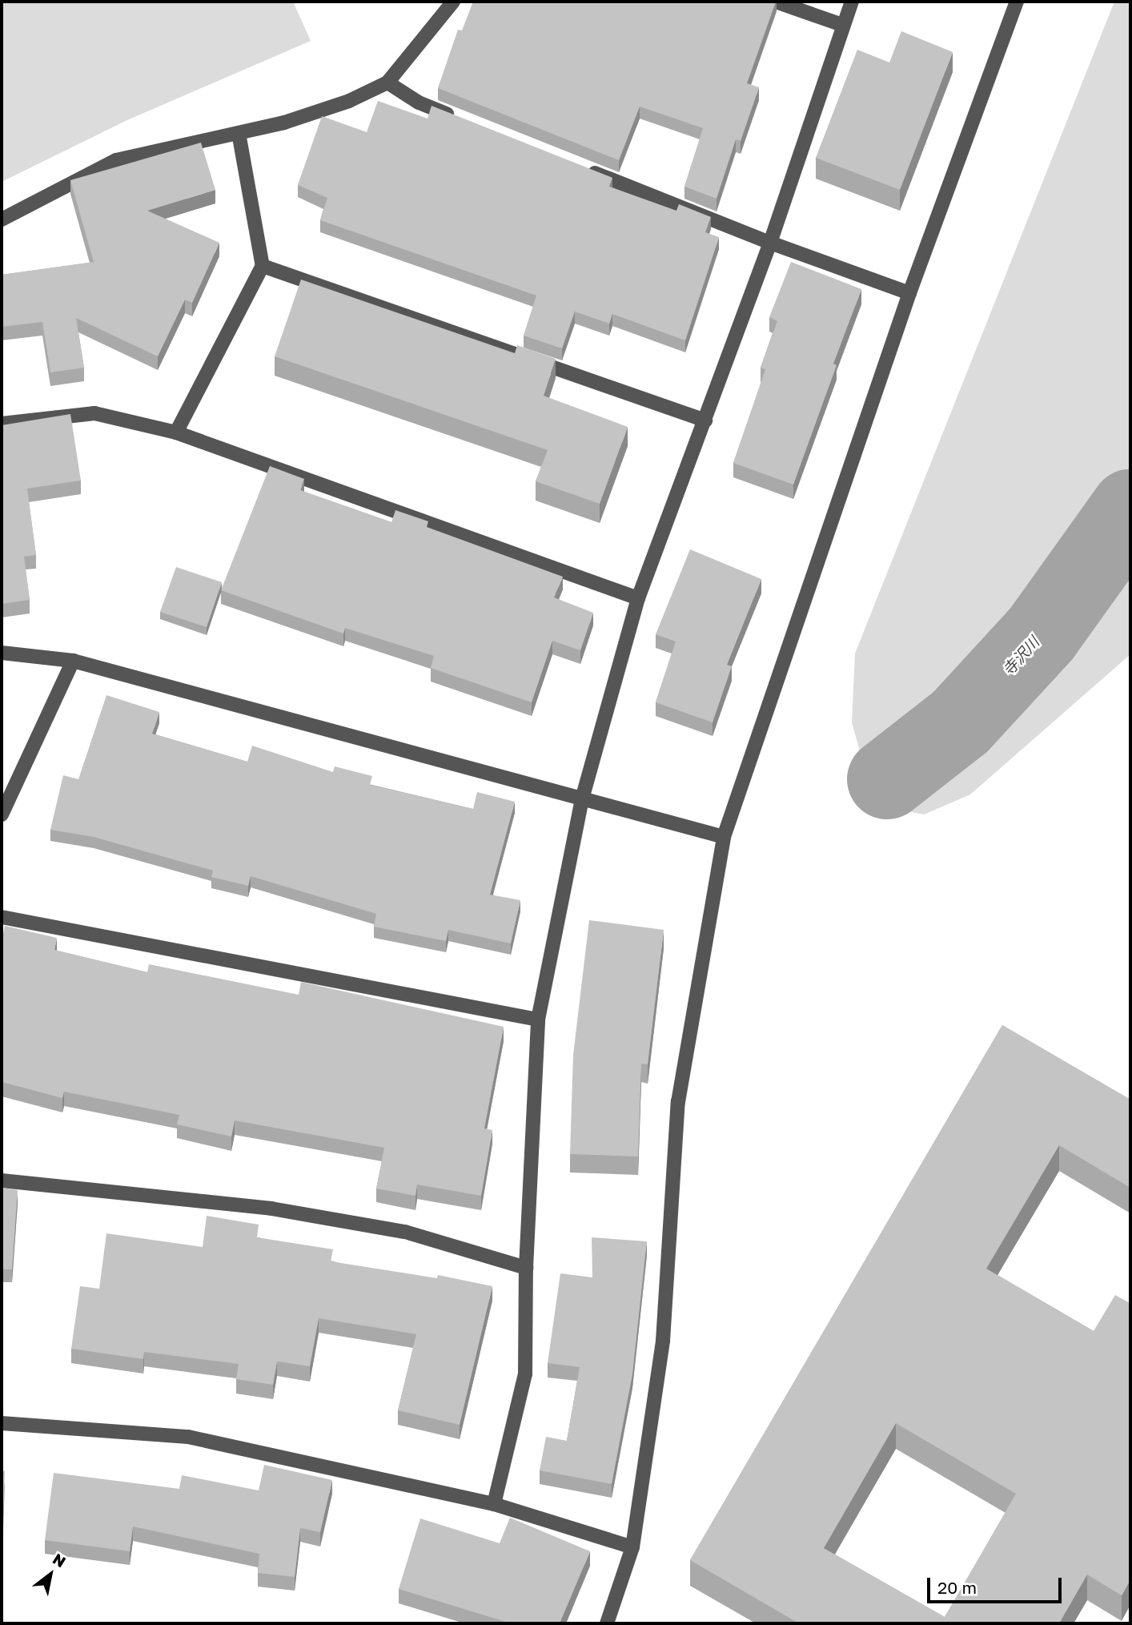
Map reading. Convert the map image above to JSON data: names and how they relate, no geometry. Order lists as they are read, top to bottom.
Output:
{
  "water": ["寺沢川"],
  "scale_bar": "20 m",
  "north": "top right"
}
